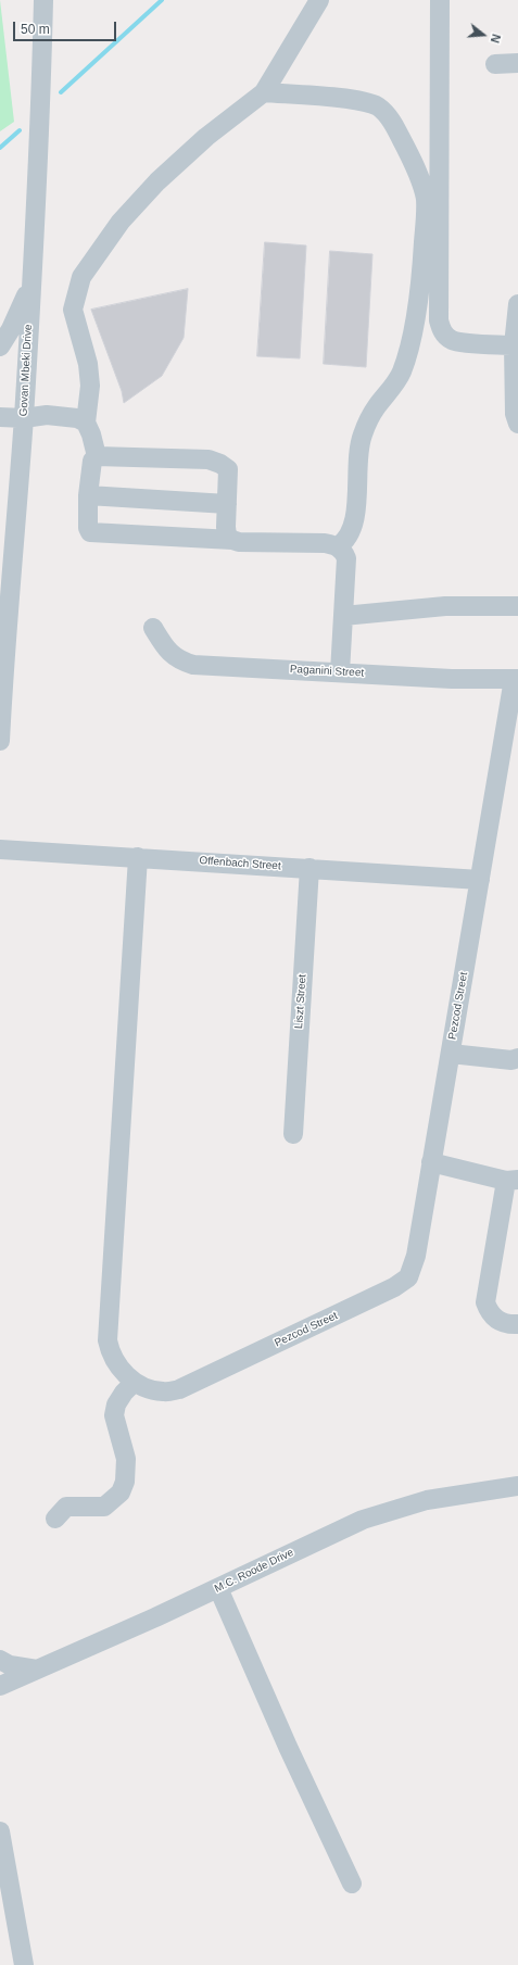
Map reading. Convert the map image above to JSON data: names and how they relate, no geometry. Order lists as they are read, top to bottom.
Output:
{
  "streets": {
    "street": [
      "Govan Mbeki Drive",
      "Paganini Street",
      "Offenbach Street",
      "Liszt Street",
      "Pezcod Street",
      "M.C. Roode Drive"
    ]
  },
  "crossings": [
    ["Paganini Street", "Pezcod Street"],
    ["Offenbach Street", "Liszt Street"],
    ["Offenbach Street", "Pezcod Street"]
  ],
  "scale_bar": "50 m",
  "north": "right"
}
